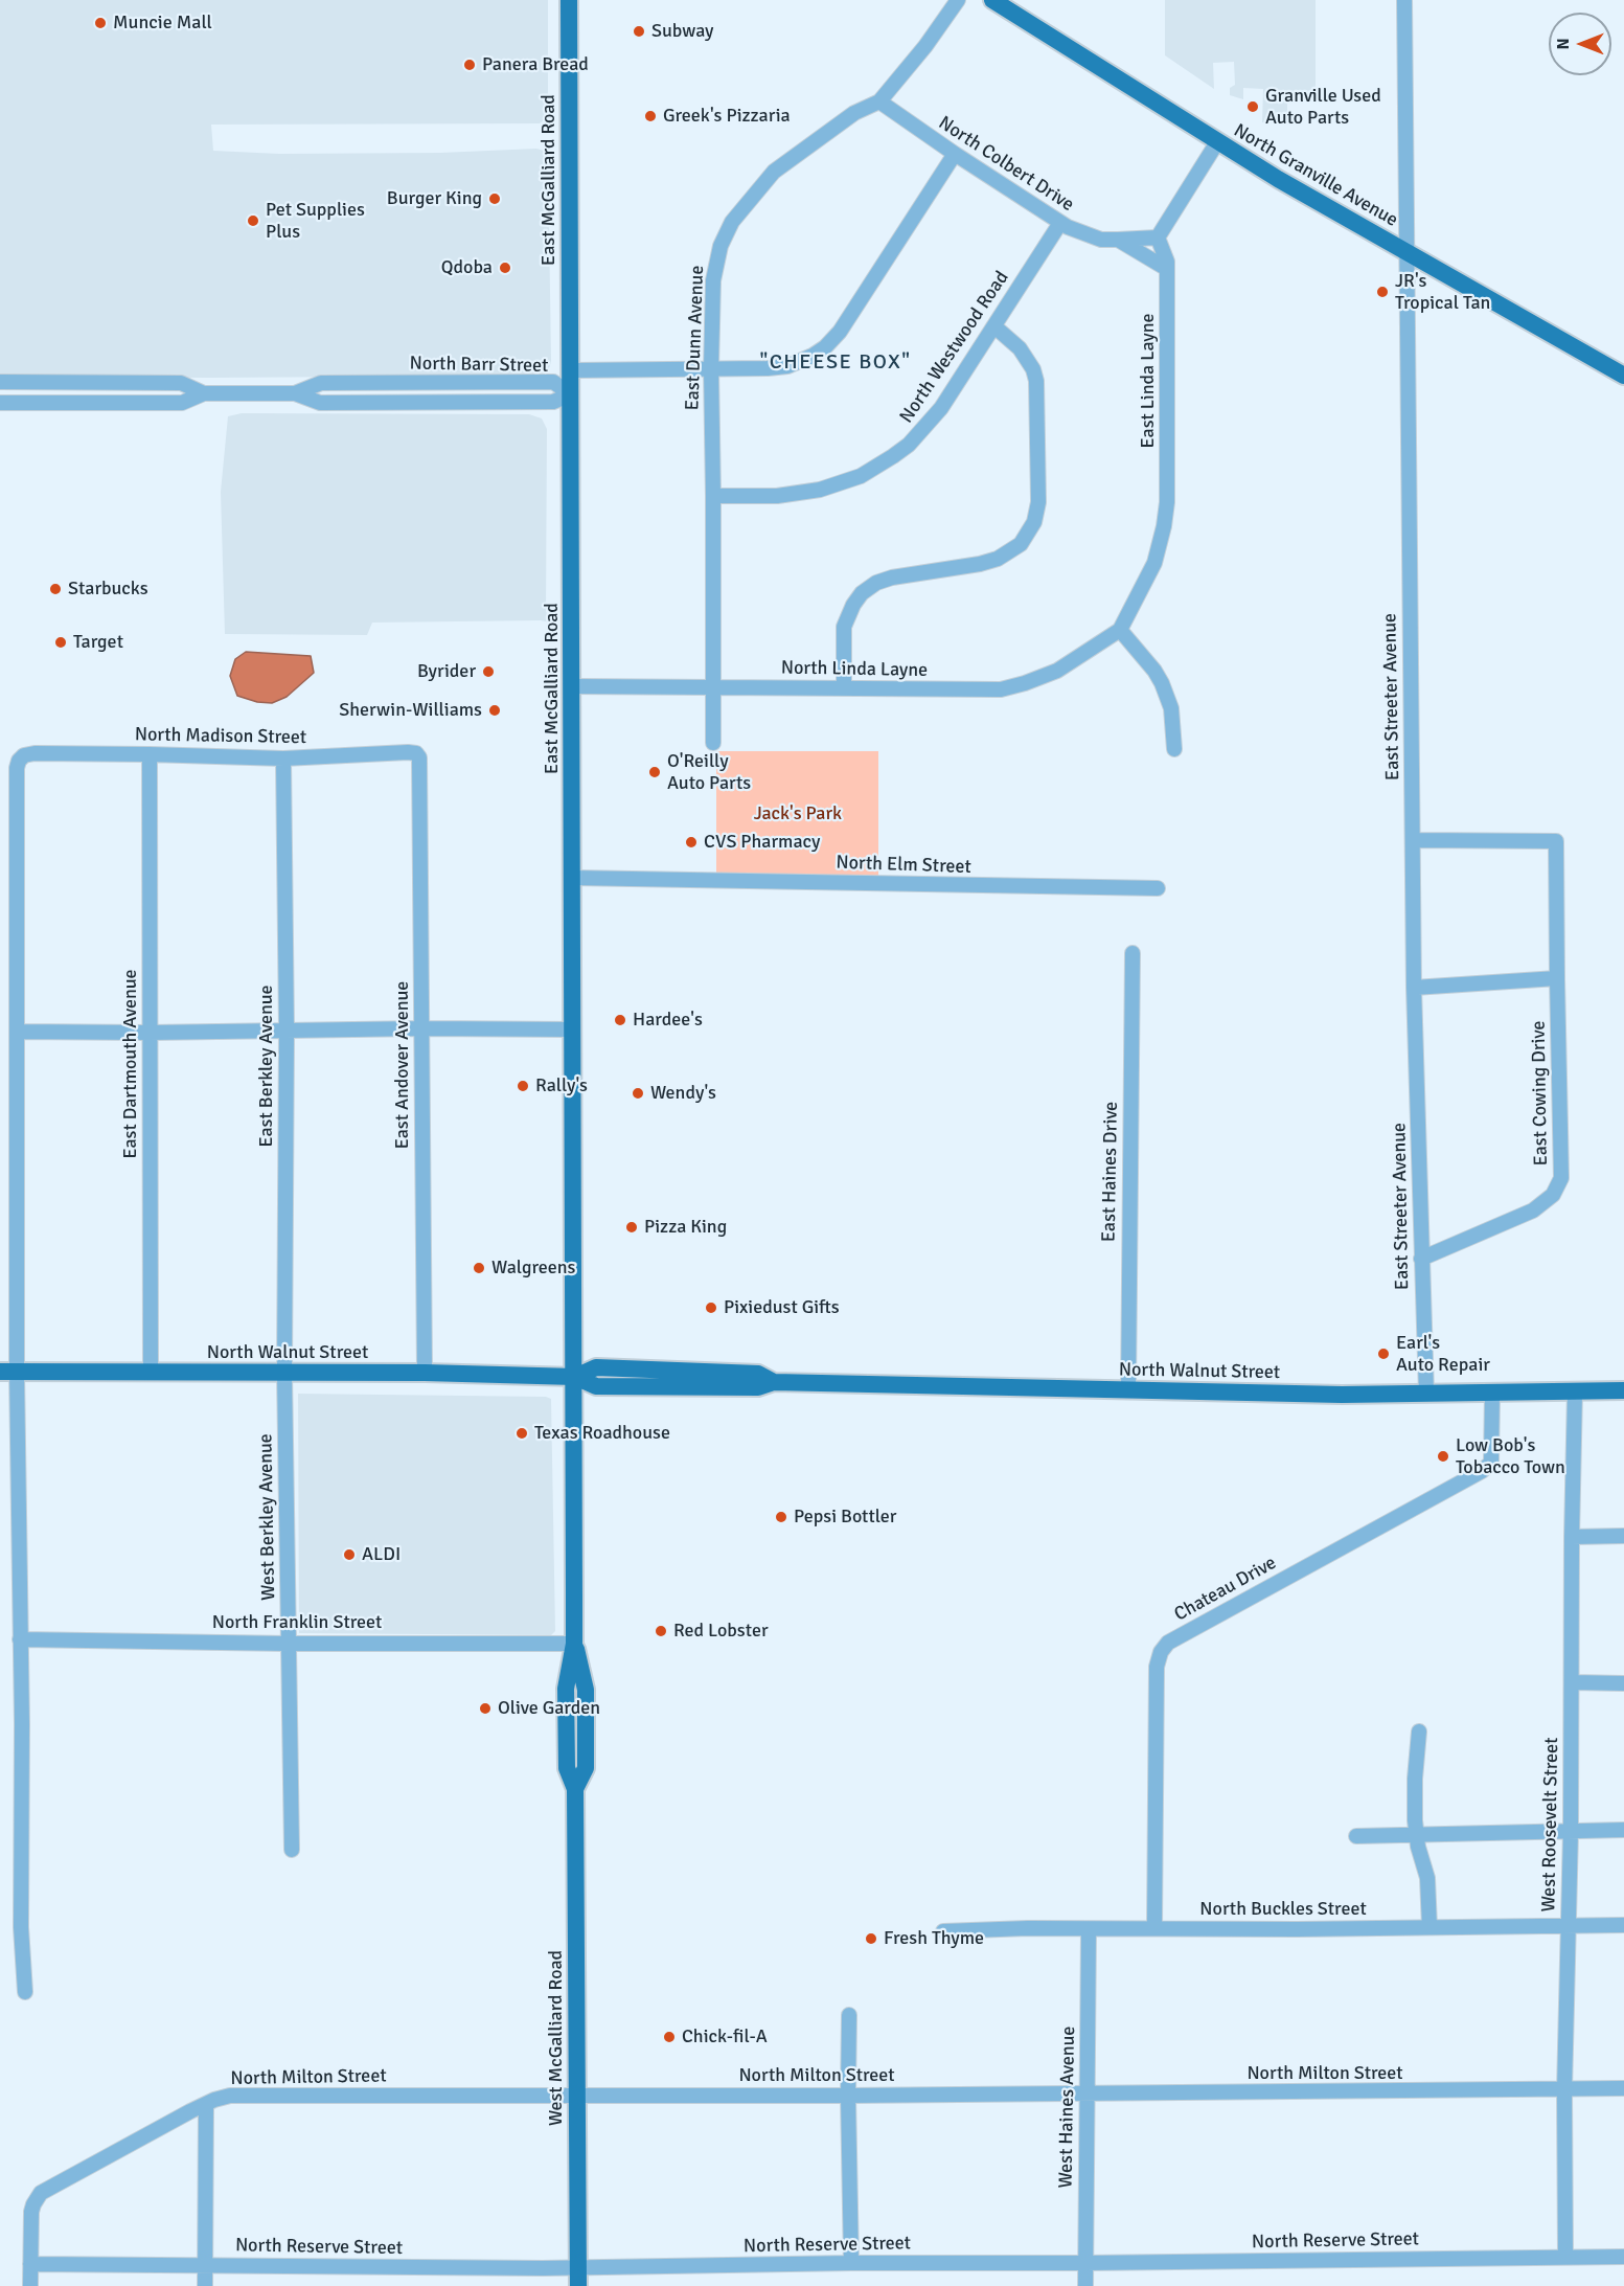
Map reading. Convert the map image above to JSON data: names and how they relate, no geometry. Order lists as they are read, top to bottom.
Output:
{
  "streets": {
    "main road": [
      "North Granville Avenue",
      "East McGalliard Road",
      "North Walnut Street",
      "West McGalliard Road"
    ],
    "street": [
      "North Colbert Drive",
      "East Dunn Avenue",
      "North Westwood Road",
      "North Barr Street",
      "East Linda Layne",
      "North Linda Layne",
      "East Streeter Avenue",
      "North Madison Street",
      "North Elm Street",
      "East Dartmouth Avenue",
      "East Andover Avenue",
      "East Berkley Avenue",
      "East Cowing Drive",
      "East Haines Drive",
      "West Berkley Avenue",
      "Chateau Drive",
      "North Franklin Street",
      "West Roosevelt Street",
      "North Buckles Street",
      "North Milton Street",
      "West Haines Avenue",
      "North Reserve Street"
    ]
  },
  "crossings": [
    ["North Colbert Drive", "East Dunn Avenue"],
    ["North Colbert Drive", "North Westwood Road"],
    ["North Colbert Drive", "North Barr Street"],
    ["North Colbert Drive", "East Linda Layne"],
    ["North Granville Avenue", "East Streeter Avenue"],
    ["East McGalliard Road", "North Barr Street"],
    ["East McGalliard Road", "North Linda Layne"],
    ["East McGalliard Road", "North Elm Street"],
    ["East McGalliard Road", "North Walnut Street"],
    ["East McGalliard Road", "West McGalliard Road"],
    ["East Dunn Avenue", "North Westwood Road"],
    ["East Dunn Avenue", "North Barr Street"],
    ["East Dunn Avenue", "North Linda Layne"],
    ["East Linda Layne", "North Linda Layne"],
    ["East Streeter Avenue", "East Cowing Drive"],
    ["East Streeter Avenue", "North Walnut Street"],
    ["North Madison Street", "East Dartmouth Avenue"],
    ["North Madison Street", "East Andover Avenue"],
    ["North Madison Street", "East Berkley Avenue"],
    ["East Dartmouth Avenue", "North Walnut Street"],
    ["East Andover Avenue", "North Walnut Street"],
    ["East Berkley Avenue", "North Walnut Street"],
    ["East Berkley Avenue", "West Berkley Avenue"],
    ["East Haines Drive", "North Walnut Street"],
    ["North Walnut Street", "West Berkley Avenue"],
    ["North Walnut Street", "Chateau Drive"],
    ["North Walnut Street", "West Roosevelt Street"],
    ["North Walnut Street", "West McGalliard Road"],
    ["West Berkley Avenue", "North Franklin Street"],
    ["Chateau Drive", "North Buckles Street"],
    ["North Franklin Street", "West McGalliard Road"],
    ["West Roosevelt Street", "North Buckles Street"],
    ["West Roosevelt Street", "North Milton Street"],
    ["West Roosevelt Street", "North Reserve Street"],
    ["North Buckles Street", "West Haines Avenue"],
    ["West McGalliard Road", "North Milton Street"],
    ["West McGalliard Road", "North Reserve Street"],
    ["North Milton Street", "West Haines Avenue"],
    ["North Milton Street", "North Reserve Street"],
    ["West Haines Avenue", "North Reserve Street"]
  ],
  "districts": ["\"CHEESE BOX\""],
  "parks": ["Jack's Park"],
  "places": [
    "Muncie Mall",
    "Subway",
    "Panera Bread",
    "Granville Used Auto Parts",
    "Greek's Pizzaria",
    "Burger King",
    "Pet Supplies Plus",
    "Qdoba",
    "JR's Tropical Tan",
    "Starbucks",
    "Target",
    "Byrider",
    "Sherwin-Williams",
    "O'Reilly Auto Parts",
    "CVS Pharmacy",
    "Hardee's",
    "Rally's",
    "Wendy's",
    "Pizza King",
    "Walgreens",
    "Pixiedust Gifts",
    "Earl's Auto Repair",
    "Texas Roadhouse",
    "Low Bob's Tobacco Town",
    "Pepsi Bottler",
    "ALDI",
    "Red Lobster",
    "Olive Garden",
    "Fresh Thyme",
    "Chick-fil-A"
  ],
  "north": "left"
}
